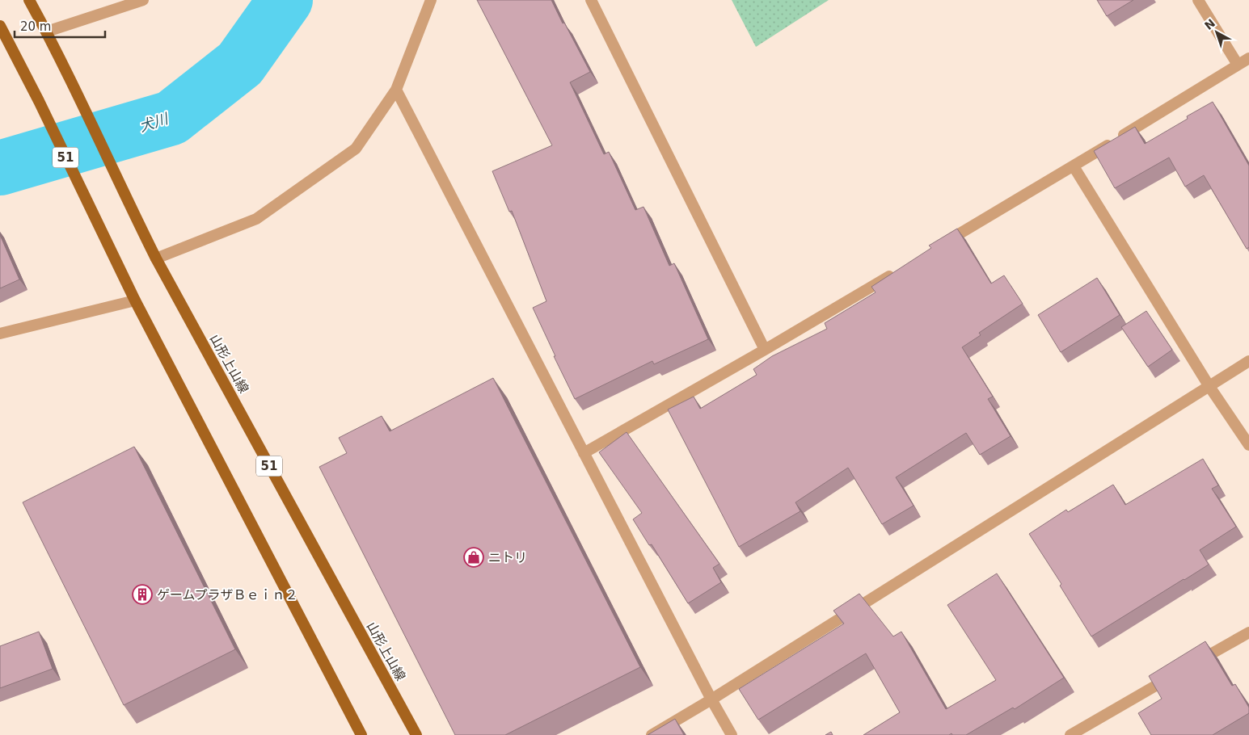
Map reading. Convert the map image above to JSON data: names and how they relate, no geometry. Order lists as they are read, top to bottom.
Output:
{
  "streets": {
    "main road": ["51", "山形上山線"]
  },
  "water": ["犬川"],
  "places": {
    "shop": ["ニトリ"],
    "building": ["ゲームプラザＢｅｉｎ２"]
  },
  "scale_bar": "20 m",
  "north": "top left"
}
